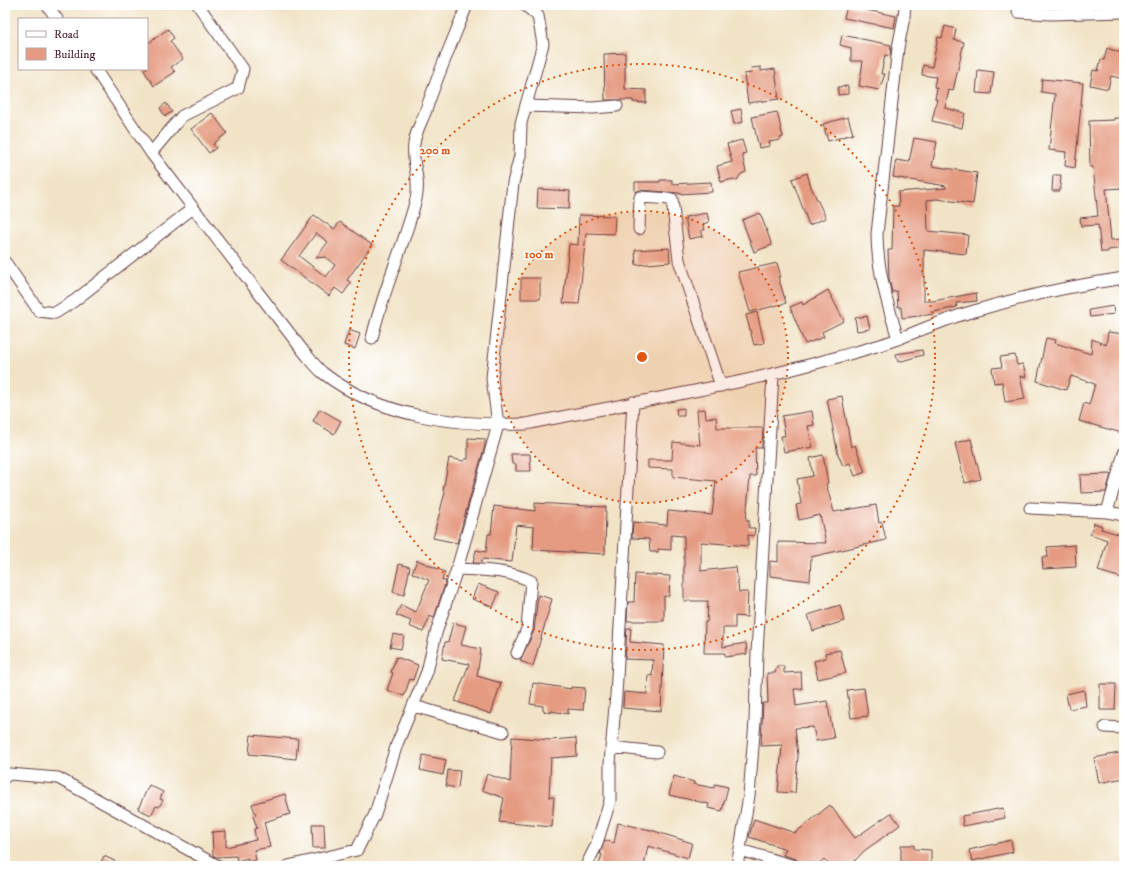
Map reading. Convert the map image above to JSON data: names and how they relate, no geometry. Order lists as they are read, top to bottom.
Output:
{
  "legend": ["Road", "Building"],
  "rings": ["200 m", "100 m"]
}
